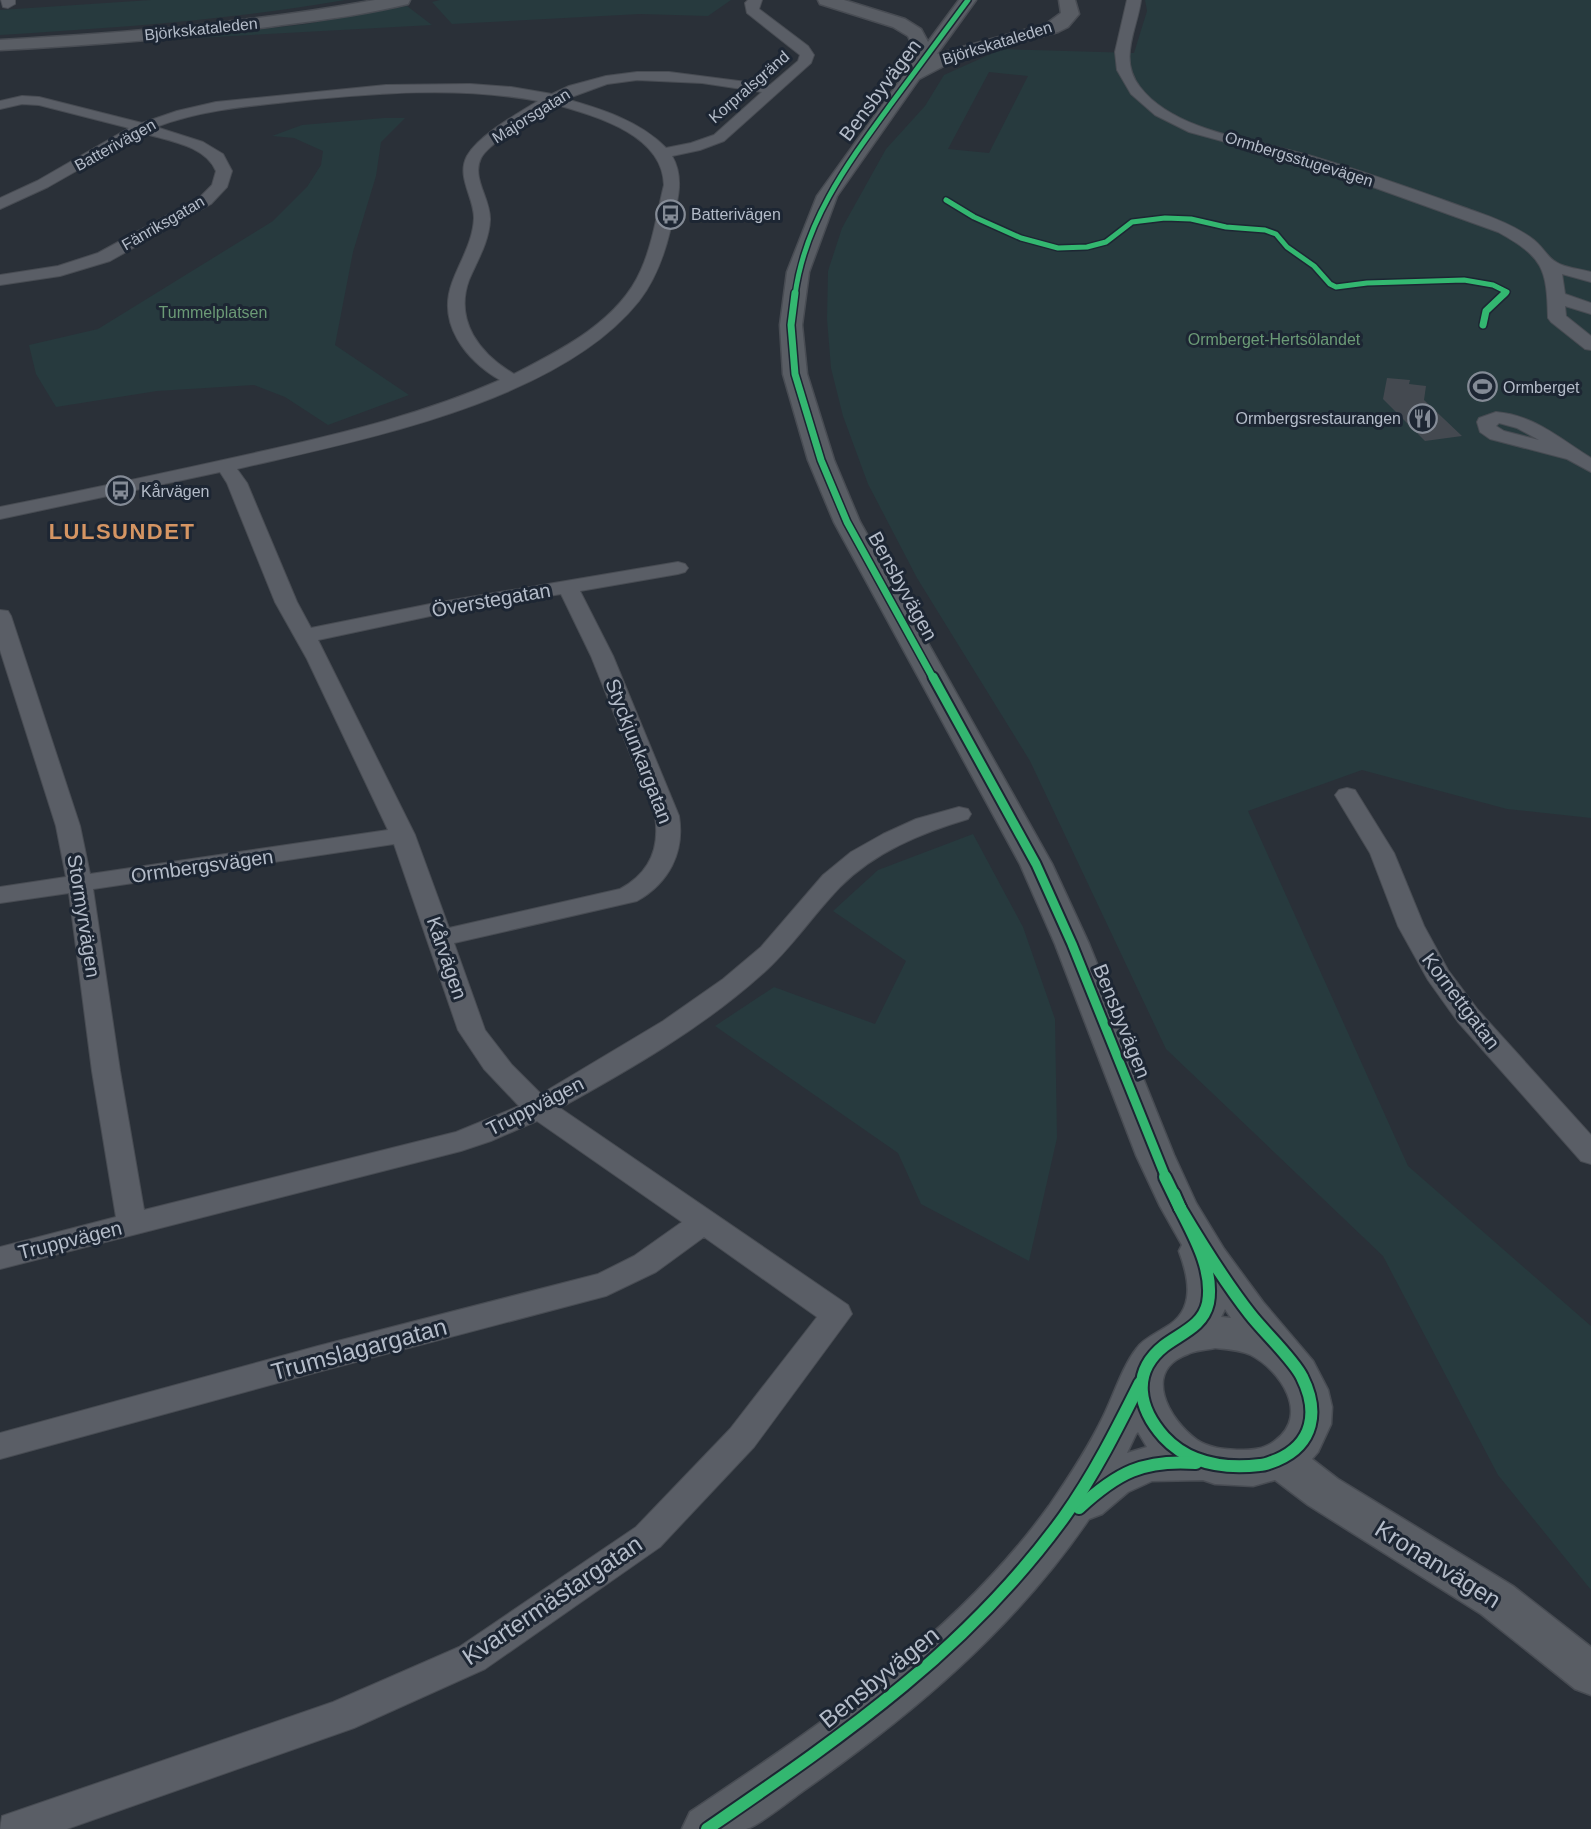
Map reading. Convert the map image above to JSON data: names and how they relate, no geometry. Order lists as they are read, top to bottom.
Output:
{
  "streets": {
    "main road": ["Björkskataleden", "Bensbyvägen", "Kronanvägen"],
    "street": [
      "Korpralsgränd",
      "Majorsgatan",
      "Batterivägen",
      "Ormbergsstugevägen",
      "Fänriksgatan",
      "Överstegatan",
      "Styckjunkargatan",
      "Ormbergsvägen",
      "Stormyrvägen",
      "Kårvägen",
      "Kornettgatan",
      "Truppvägen",
      "Trumslagargatan",
      "Kvartermästargatan"
    ]
  },
  "crossings": [
    ["Björkskataleden", "Bensbyvägen"],
    ["Korpralsgränd", "Majorsgatan"],
    ["Korpralsgränd", "Batterivägen"],
    ["Bensbyvägen", "Kronanvägen"],
    ["Majorsgatan", "Batterivägen"],
    ["Batterivägen", "Fänriksgatan"],
    ["Överstegatan", "Styckjunkargatan"],
    ["Överstegatan", "Kårvägen"],
    ["Styckjunkargatan", "Kårvägen"],
    ["Ormbergsvägen", "Stormyrvägen"],
    ["Ormbergsvägen", "Kårvägen"],
    ["Stormyrvägen", "Truppvägen"],
    ["Kårvägen", "Truppvägen"],
    ["Kårvägen", "Trumslagargatan"],
    ["Kårvägen", "Kvartermästargatan"]
  ],
  "districts": ["LULSUNDET"],
  "parks": ["Tummelplatsen", "Ormberget-Hertsölandet"],
  "places": {
    "bus stop": ["Batterivägen", "Kårvägen"],
    "sports": ["Ormberget"],
    "restaurant": ["Ormbergsrestaurangen"]
  }
}
